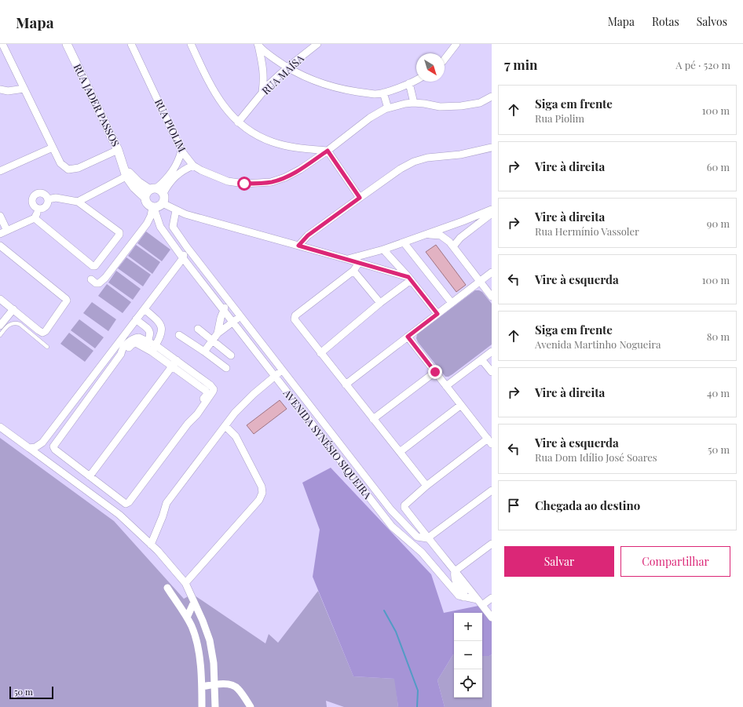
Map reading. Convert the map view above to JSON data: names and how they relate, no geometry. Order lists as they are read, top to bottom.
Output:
{
  "streets": {
    "street": [
      "RUA MAÍSA",
      "RUA JADER PASSOS",
      "RUA PIOLIM",
      "AVENIDA SYNÉSIO SIQUEIRA"
    ]
  },
  "crossings": [
    ["RUA JADER PASSOS", "AVENIDA SYNÉSIO SIQUEIRA"]
  ],
  "scale_bar": "50 m",
  "north": "bottom right",
  "page": {
    "header": "Mapa",
    "nav": ["Mapa", "Rotas", "Salvos"],
    "heading": ["7 min", "A pé · 520 m"],
    "list": [
      ["Siga em frente", "Rua Piolim", "100 m"],
      ["Vire à direita", "60 m"],
      ["Vire à direita", "Rua Hermínio Vassoler", "90 m"],
      ["Vire à esquerda", "100 m"],
      ["Siga em frente", "Avenida Martinho Nogueira", "80 m"],
      ["Vire à direita", "40 m"],
      ["Vire à esquerda", "Rua Dom Idílio José Soares", "50 m"],
      "Chegada ao destino"
    ],
    "buttons": ["Salvar", "Compartilhar"],
    "map_buttons": ["+", "−"],
    "scale": "50 m"
  }
}
